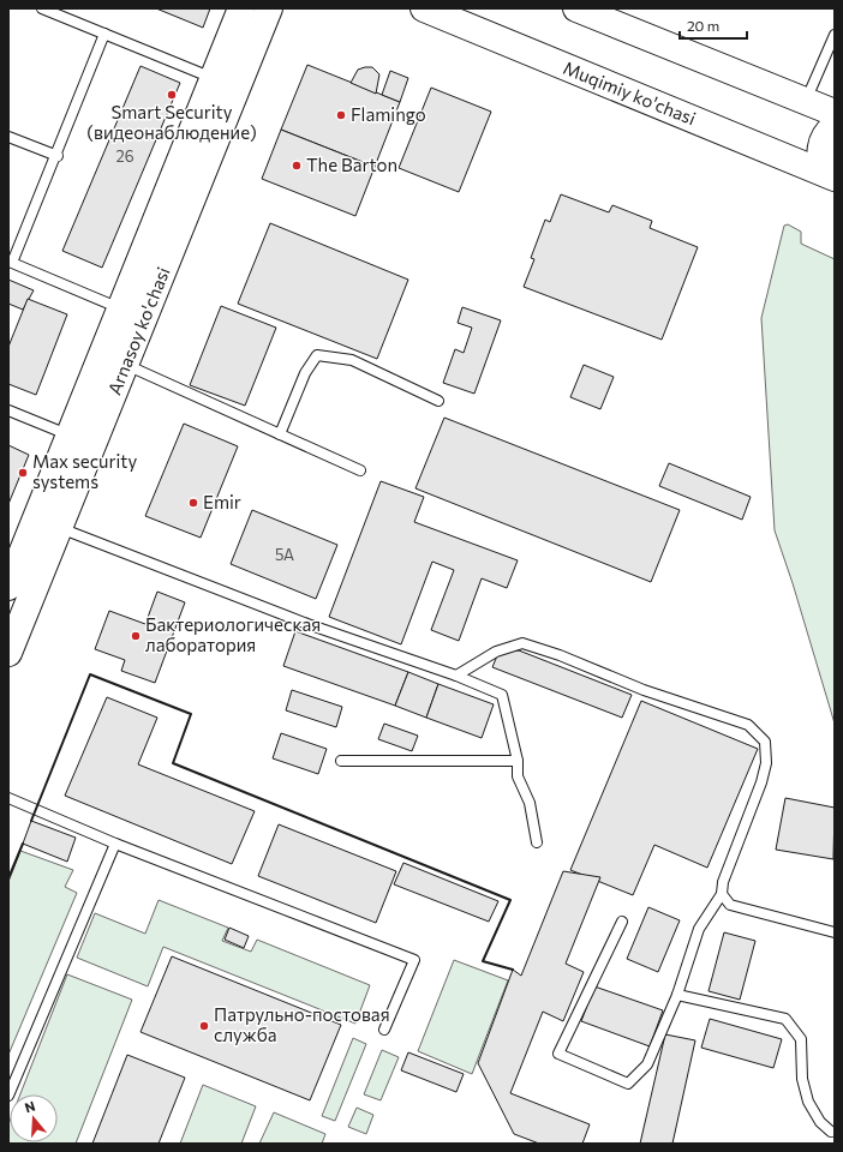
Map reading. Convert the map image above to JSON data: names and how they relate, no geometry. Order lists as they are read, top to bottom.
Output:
{
  "streets": {
    "main road": ["Muqimiy ko'chasi", "Arnasoy ko'chasi"]
  },
  "places": [
    "Smart Security (видеонаблюдение)",
    "Flamingo",
    "The Barton",
    "Max security systems",
    "Emir",
    "Бактериологическая лаборатория",
    "Патрульно-постовая служба"
  ],
  "house_numbers": ["26", "5А"],
  "scale_bar": "20 m",
  "north": "top"
}
